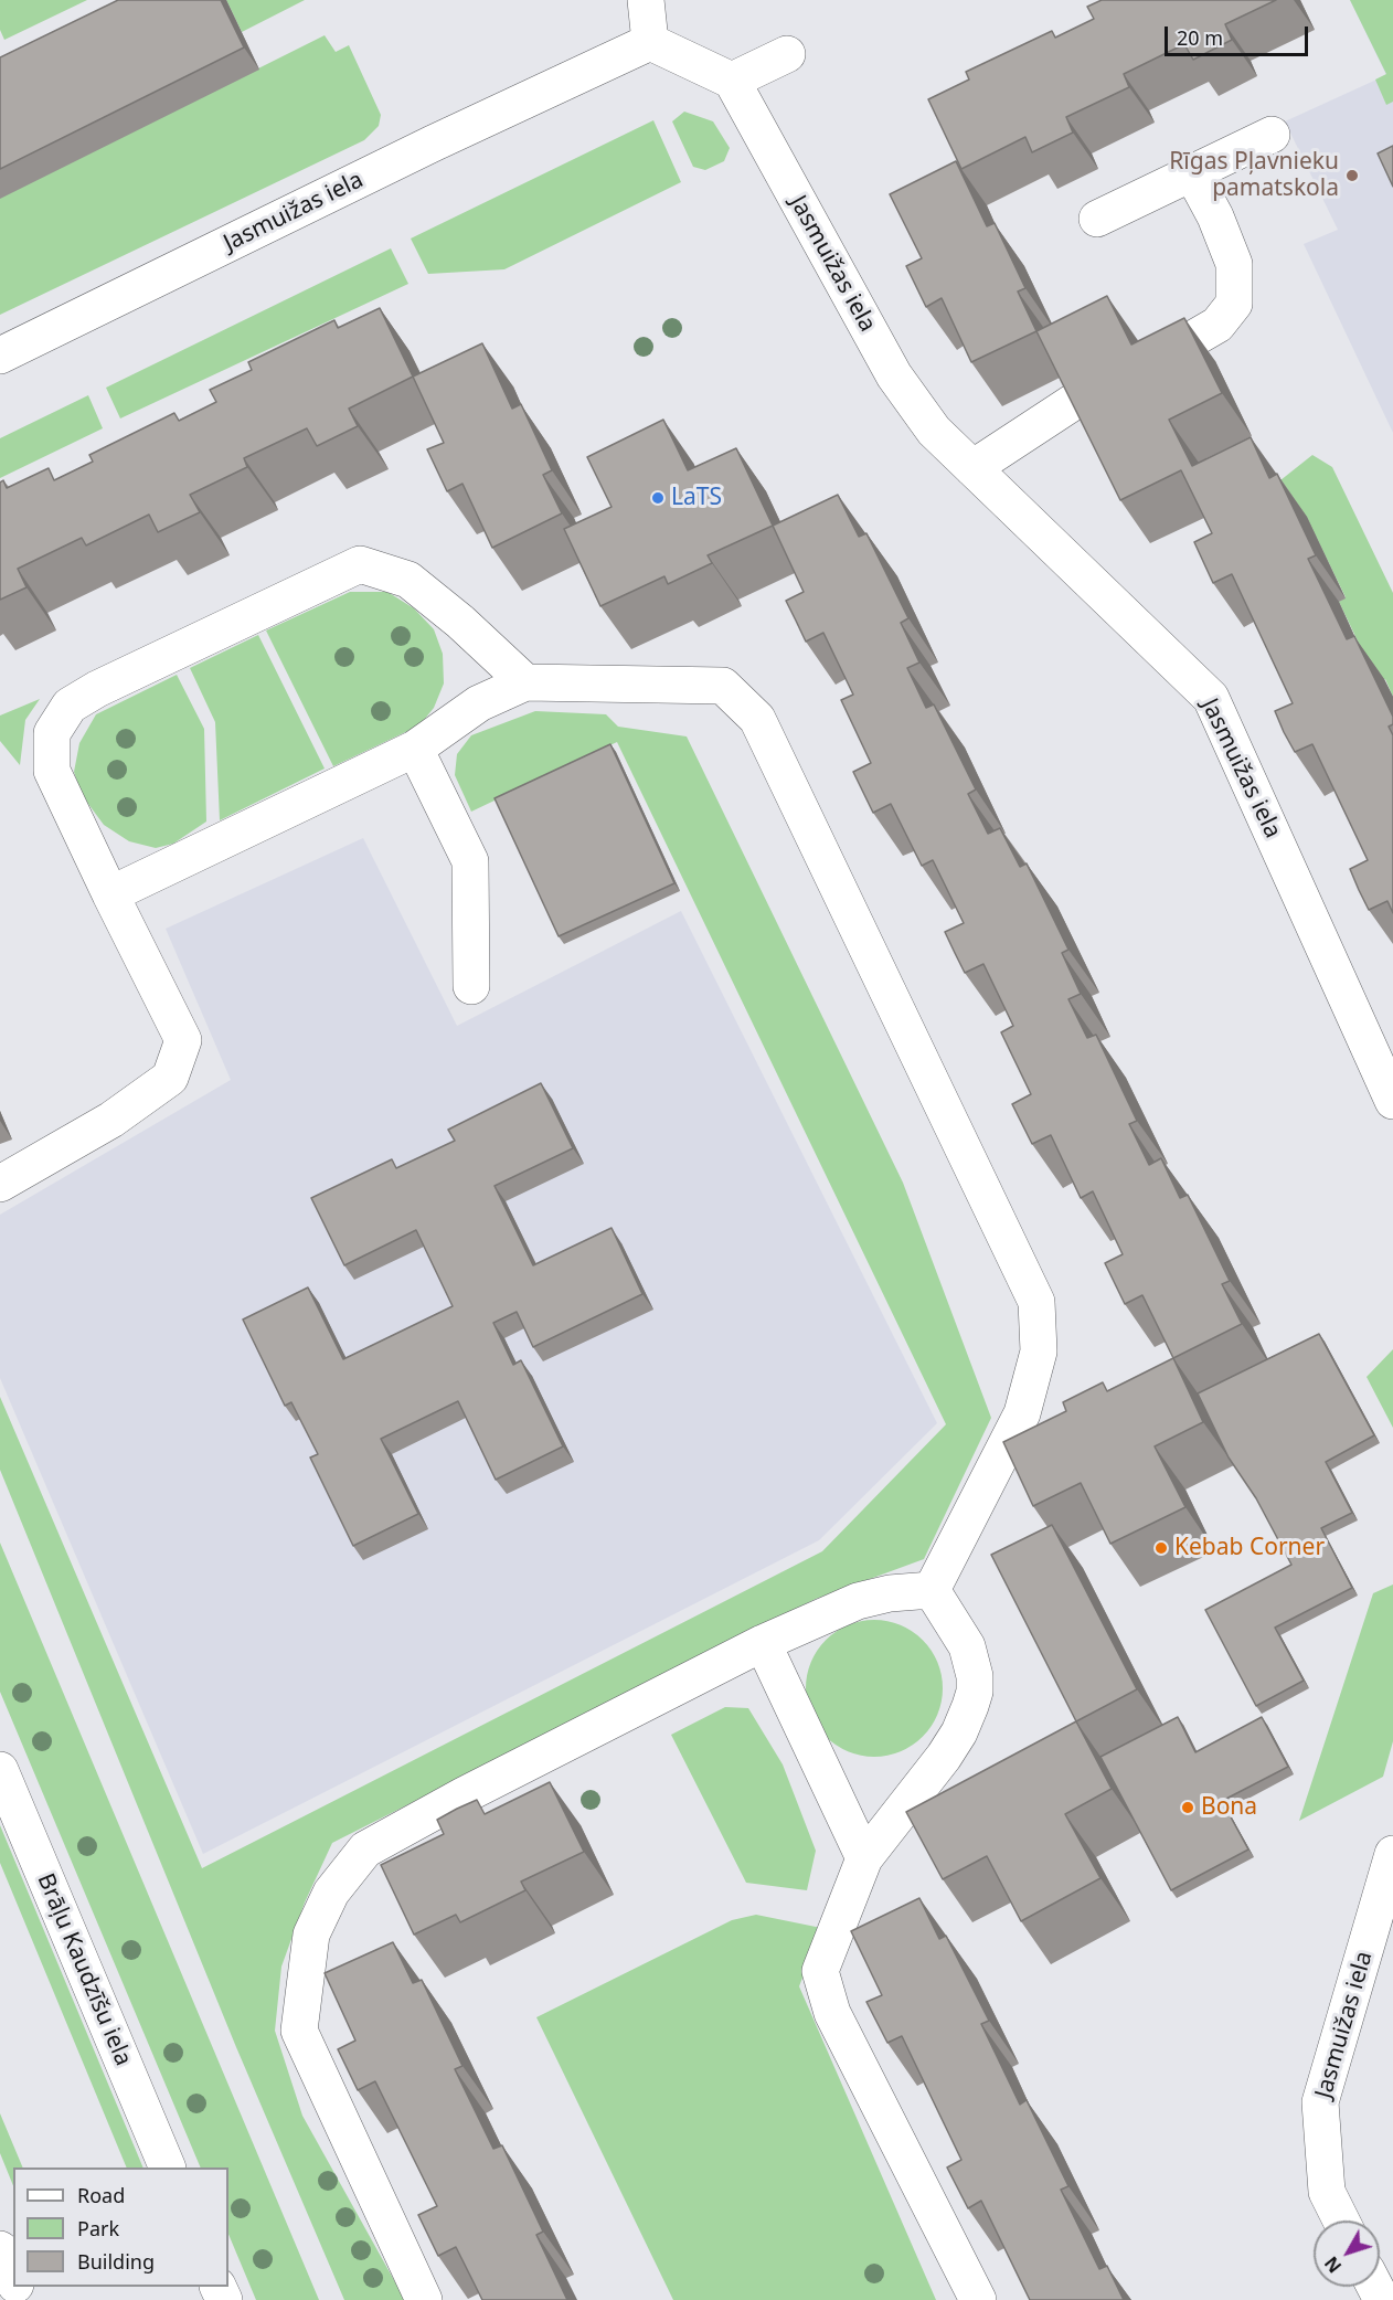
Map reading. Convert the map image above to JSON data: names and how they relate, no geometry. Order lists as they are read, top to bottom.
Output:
{
  "streets": {
    "street": ["Jasmuižas iela", "Brāļu Kaudzīšu iela"]
  },
  "places": [
    "Rīgas Pļavnieku pamatskola",
    "LaTS",
    "Kebab Corner",
    "Bona"
  ],
  "legend": ["Road", "Park", "Building"],
  "scale_bar": "20 m",
  "north": "bottom left"
}
